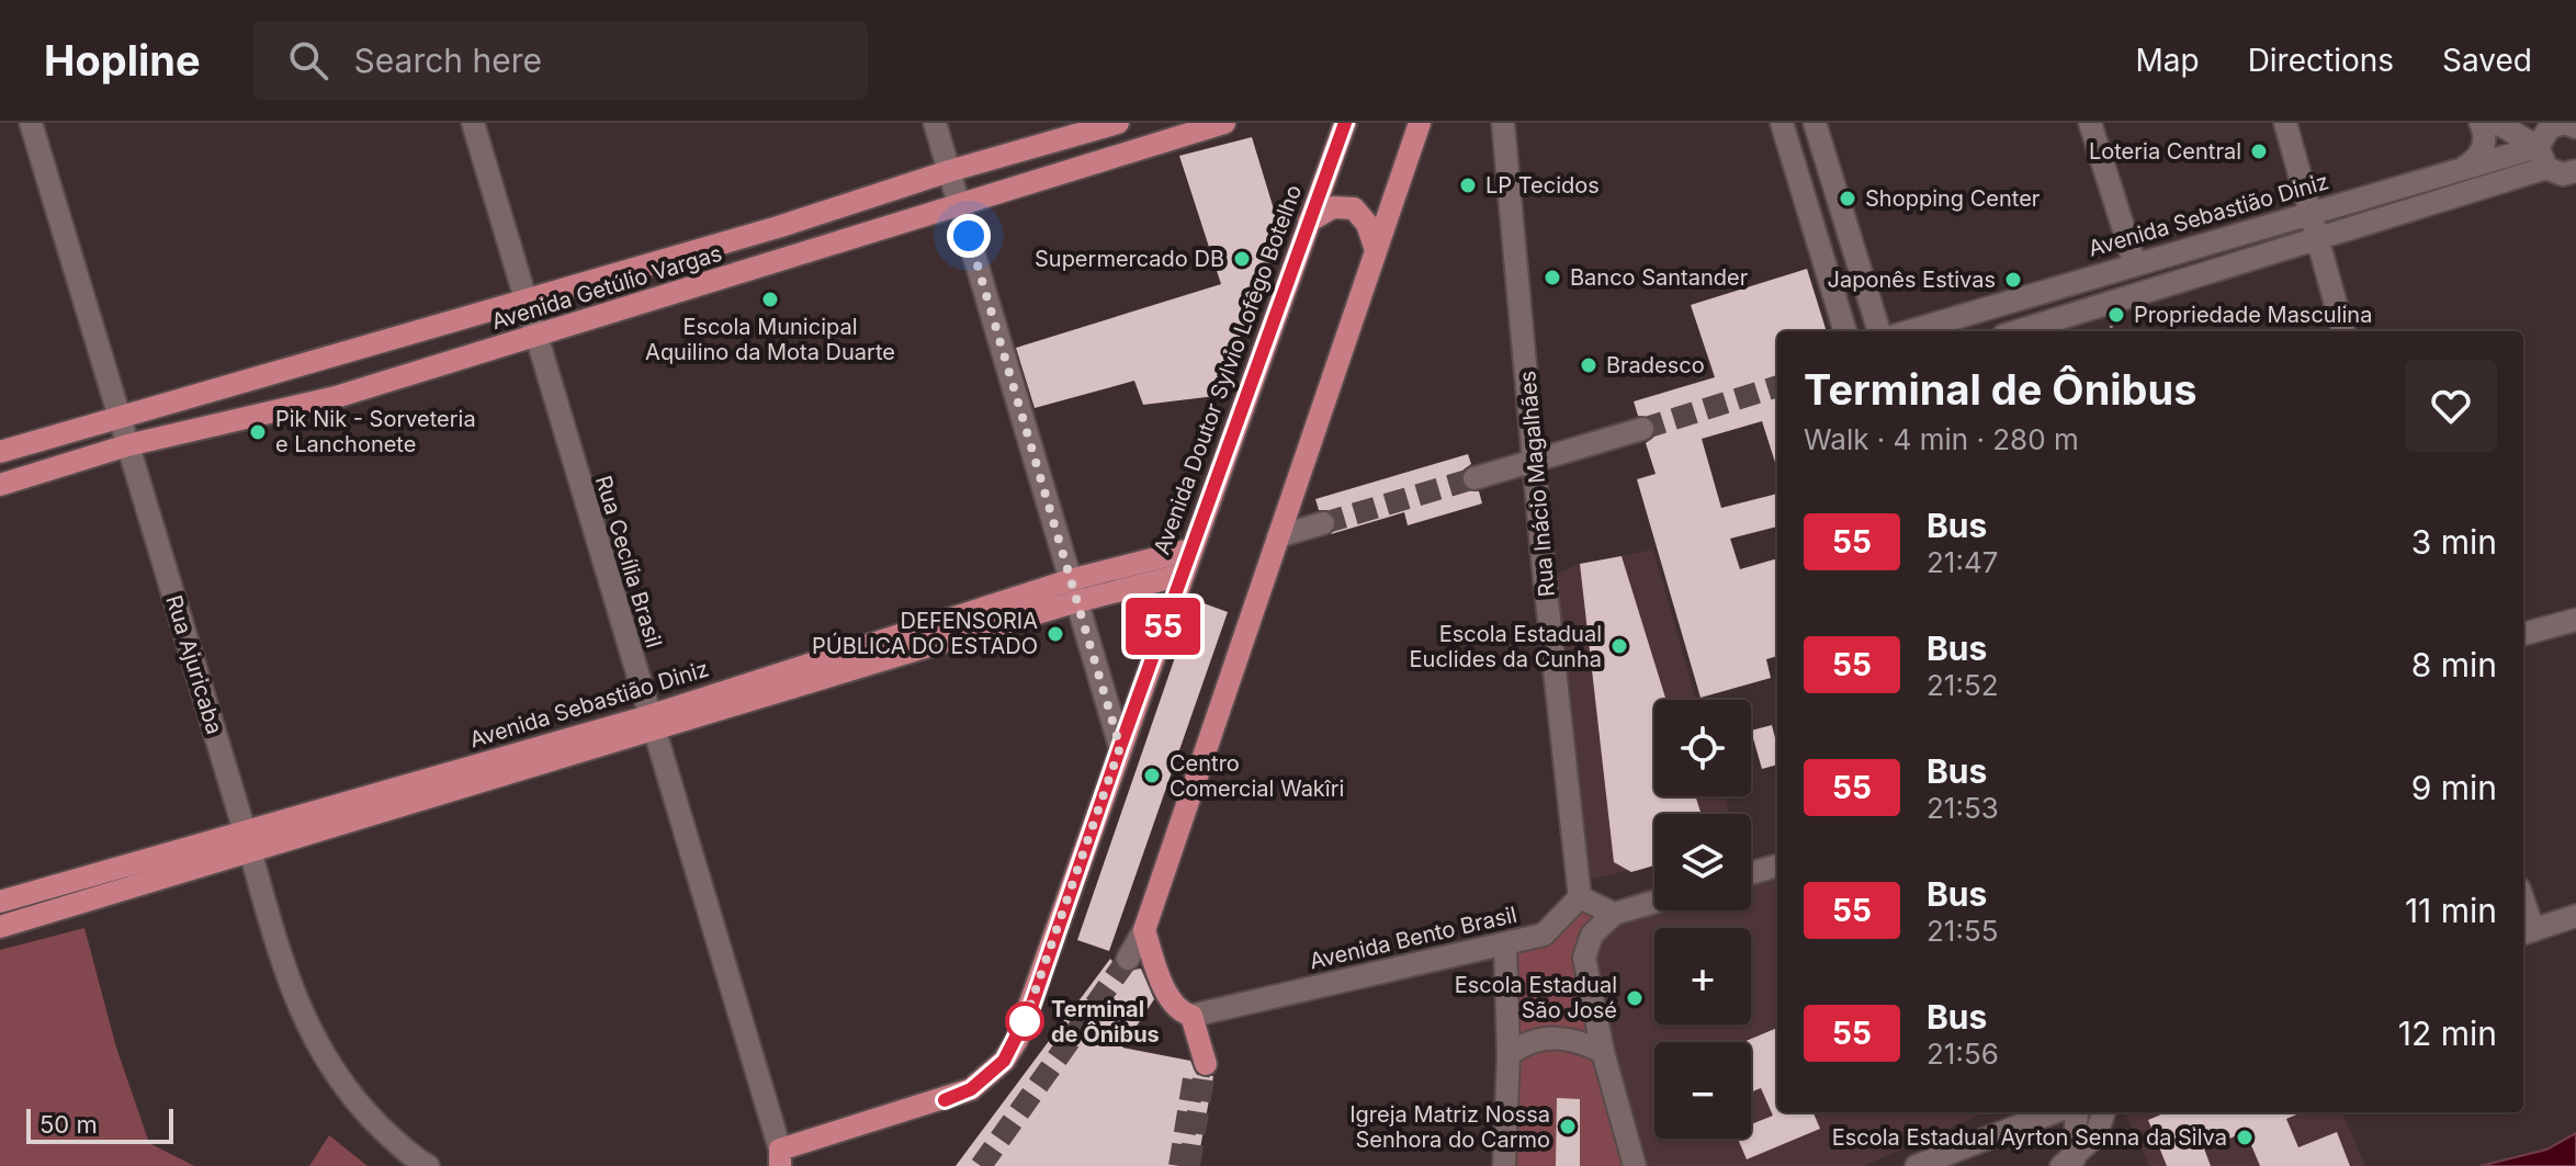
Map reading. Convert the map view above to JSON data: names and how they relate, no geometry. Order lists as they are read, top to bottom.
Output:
{
  "streets": {
    "main road": ["Avenida Sebastião Diniz", "Avenida Getúlio Vargas", "Avenida Doutor Sylvio Lofêgo Botelho"],
    "street": [
      "Rua Inácio Magalhães",
      "Rua Cecília Brasil",
      "Rua Ajuricaba",
      "Avenida Bento Brasil"
    ]
  },
  "crossings": [
    ["Avenida Sebastião Diniz", "Avenida Doutor Sylvio Lofêgo Botelho"],
    ["Avenida Sebastião Diniz", "Rua Cecília Brasil"],
    ["Avenida Sebastião Diniz", "Rua Ajuricaba"],
    ["Avenida Getúlio Vargas", "Rua Cecília Brasil"],
    ["Avenida Getúlio Vargas", "Rua Ajuricaba"],
    ["Avenida Doutor Sylvio Lofêgo Botelho", "Rua Cecília Brasil"],
    ["Rua Inácio Magalhães", "Avenida Bento Brasil"]
  ],
  "places": [
    "Loteria Central",
    "LP Tecidos",
    "Shopping Center",
    "Supermercado DB",
    "Banco Santander",
    "Japonês Estivas",
    "Escola Municipal Aquilino da Mota Duarte",
    "Propriedade Masculina",
    "Bradesco",
    "Pik Nik - Sorveteria e Lanchonete",
    "DEFENSORIA PÚBLICA DO ESTADO",
    "Escola Estadual Euclides da Cunha",
    "Centro Comercial Wakîri",
    "Escola Estadual São José",
    "Terminal de Ônibus",
    "Igreja Matriz Nossa Senhora do Carmo",
    "Escola Estadual Ayrton Senna da Silva"
  ],
  "lines": ["bus line 55"],
  "scale_bar": "50 m",
  "page": {
    "header": "Hopline",
    "search": "Search here",
    "nav": ["Map", "Directions", "Saved"],
    "on_map": "55",
    "heading": ["Terminal de Ônibus", "Walk · 4 min · 280 m"],
    "list": [
      {
        "mark": "55",
        "name": "Bus",
        "note": "21:47",
        "value": "3 min"
      },
      {
        "mark": "55",
        "name": "Bus",
        "note": "21:52",
        "value": "8 min"
      },
      {
        "mark": "55",
        "name": "Bus",
        "note": "21:53",
        "value": "9 min"
      },
      {
        "mark": "55",
        "name": "Bus",
        "note": "21:55",
        "value": "11 min"
      },
      {
        "mark": "55",
        "name": "Bus",
        "note": "21:56",
        "value": "12 min"
      }
    ],
    "map_buttons": ["+", "−"],
    "scale": "50 m"
  }
}
